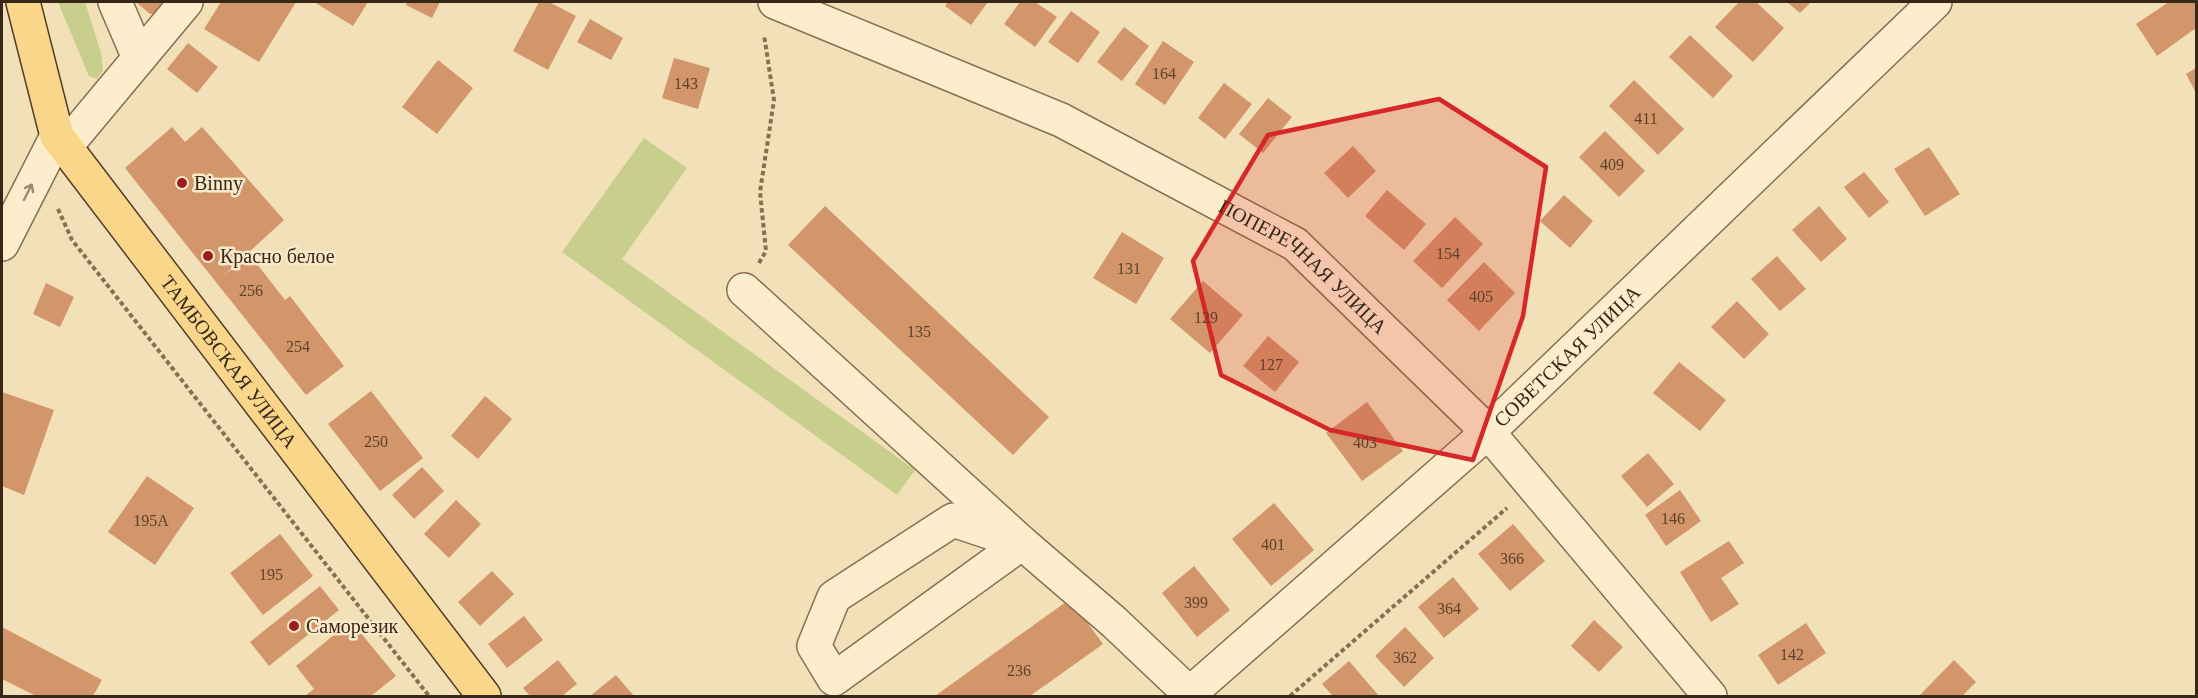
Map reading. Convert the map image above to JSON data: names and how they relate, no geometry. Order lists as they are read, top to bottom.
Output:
{
  "streets": {
    "main road": ["ТАМБОВСКАЯ УЛИЦА"],
    "street": ["ПОПЕРЕЧНАЯ УЛИЦА", "СОВЕТСКАЯ УЛИЦА"]
  },
  "crossings": [
    ["ПОПЕРЕЧНАЯ УЛИЦА", "СОВЕТСКАЯ УЛИЦА"]
  ],
  "places": ["Binny", "Красно белое", "Саморезик"],
  "house_numbers": [
    "164",
    "143",
    "411",
    "409",
    "154",
    "131",
    "256",
    "405",
    "129",
    "135",
    "254",
    "127",
    "250",
    "403",
    "146",
    "195А",
    "401",
    "366",
    "195",
    "399",
    "364",
    "142",
    "362",
    "236"
  ]
}
